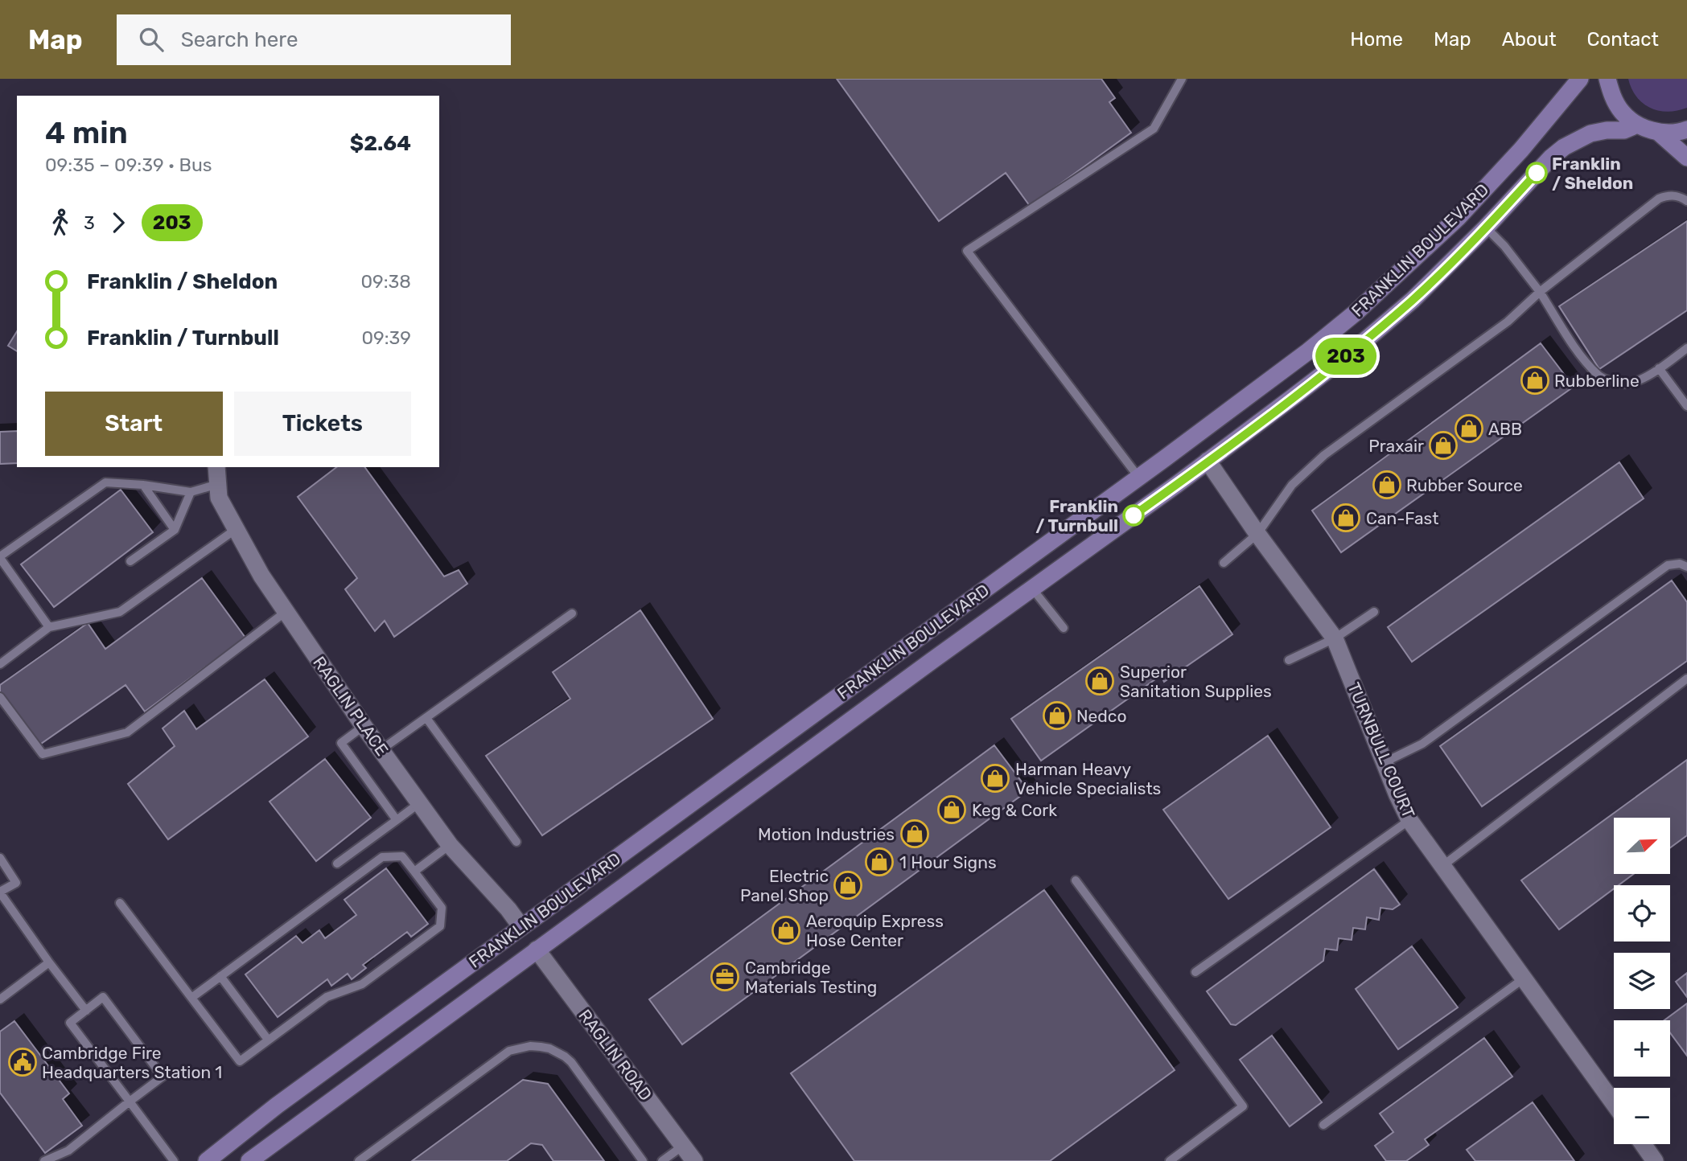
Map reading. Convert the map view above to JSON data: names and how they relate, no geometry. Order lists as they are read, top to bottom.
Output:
{
  "streets": {
    "main road": ["FRANKLIN BOULEVARD"],
    "street": ["RAGLIN PLACE", "TURNBULL COURT", "RAGLIN ROAD"]
  },
  "crossings": [
    ["FRANKLIN BOULEVARD", "RAGLIN PLACE"],
    ["FRANKLIN BOULEVARD", "TURNBULL COURT"],
    ["FRANKLIN BOULEVARD", "RAGLIN ROAD"]
  ],
  "places": {
    "other": ["Franklin / Sheldon", "Franklin / Turnbull"],
    "shop": [
      "Rubberline",
      "ABB",
      "Praxair",
      "Rubber Source",
      "Can-Fast",
      "Superior Sanitation Supplies",
      "Nedco",
      "Harman Heavy Vehicle Specialists",
      "Keg & Cork",
      "Motion Industries",
      "1 Hour Signs",
      "Electric Panel Shop",
      "Aeroquip Express Hose Center"
    ],
    "office": ["Cambridge Materials Testing"],
    "public building": ["Cambridge Fire Headquarters Station 1"]
  },
  "lines": ["bus line 203"],
  "north": "top right",
  "page": {
    "header": "Map",
    "search": "Search here",
    "nav": [
      "Home",
      "Map",
      "About",
      "Contact"
    ],
    "on_map": "203",
    "heading": ["4 min", "09:35 – 09:39 · Bus", "$2.64"],
    "legs": ["3", "203"],
    "list": [
      {
        "name": "Franklin / Sheldon",
        "value": "09:38"
      },
      {
        "name": "Franklin / Turnbull",
        "value": "09:39"
      }
    ],
    "buttons": ["Start", "Tickets"],
    "map_buttons": ["+", "−"]
  }
}
